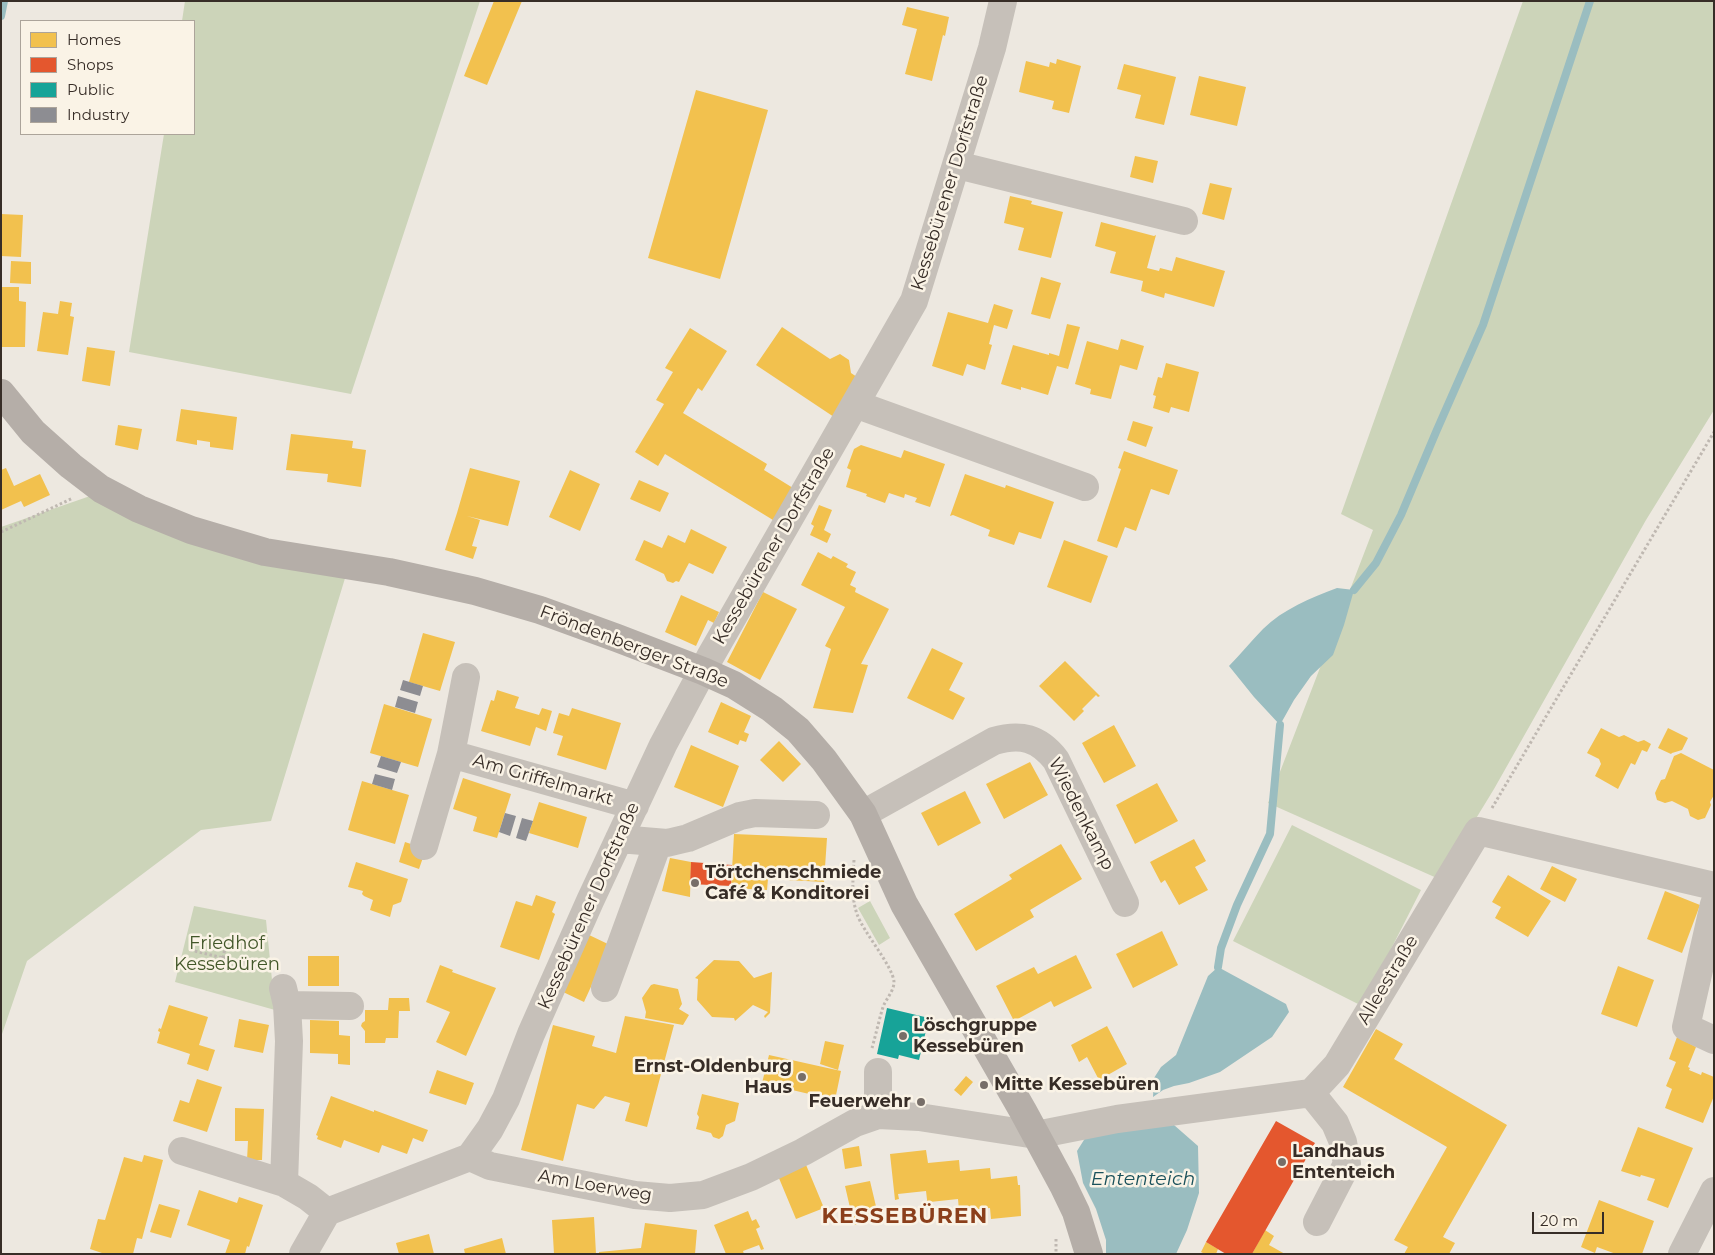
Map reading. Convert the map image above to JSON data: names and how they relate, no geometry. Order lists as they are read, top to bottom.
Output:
{
  "streets": {
    "main road": ["Fröndenberger Straße"],
    "street": [
      "Kessebürener Dorfstraße",
      "Am Griffelmarkt",
      "Wiedenkamp",
      "Alleestraße",
      "Am Loerweg"
    ]
  },
  "crossings": [
    ["Kessebürener Dorfstraße", "Fröndenberger Straße"],
    ["Kessebürener Dorfstraße", "Am Griffelmarkt"],
    ["Kessebürener Dorfstraße", "Am Loerweg"],
    ["Fröndenberger Straße", "Wiedenkamp"],
    ["Fröndenberger Straße", "Am Loerweg"]
  ],
  "districts": ["KESSEBÜREN"],
  "water": ["Ententeich"],
  "parks": ["Friedhof Kessebüren"],
  "places": [
    "Törtchenschmiede Café & Konditorei",
    "Löschgruppe Kessebüren",
    "Ernst-Oldenburg Haus",
    "Mitte Kessebüren",
    "Feuerwehr",
    "Landhaus Ententeich"
  ],
  "legend": [
    "Homes",
    "Shops",
    "Public",
    "Industry"
  ],
  "scale_bar": "20 m"
}
